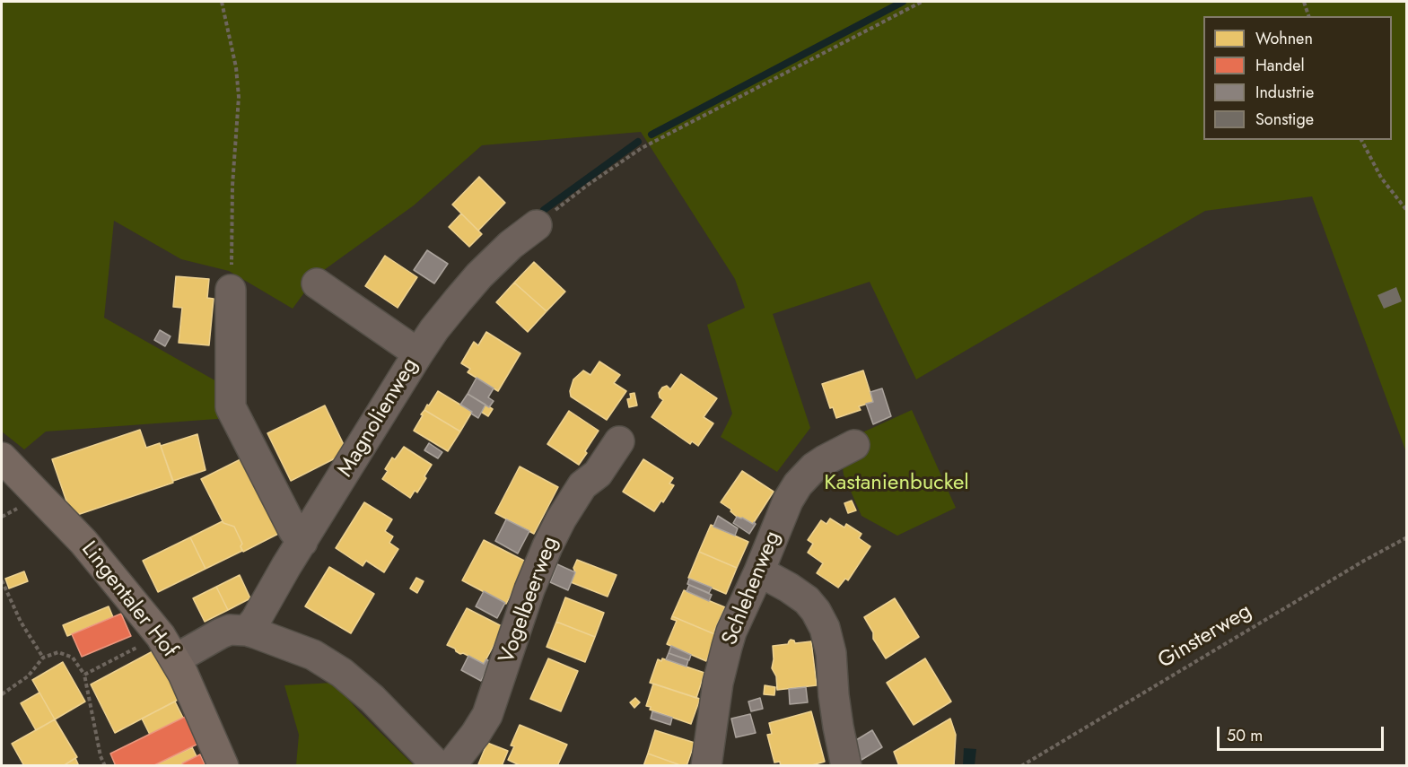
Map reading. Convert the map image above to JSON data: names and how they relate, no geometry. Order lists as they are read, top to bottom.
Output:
{
  "streets": {
    "main road": ["Lingentaler Hof"],
    "street": ["Magnolienweg", "Schlehenweg", "Vogelbeerweg"],
    "path": ["Ginsterweg"]
  },
  "parks": ["Kastanienbuckel"],
  "legend": [
    "Wohnen",
    "Handel",
    "Industrie",
    "Sonstige"
  ],
  "scale_bar": "50 m"
}
